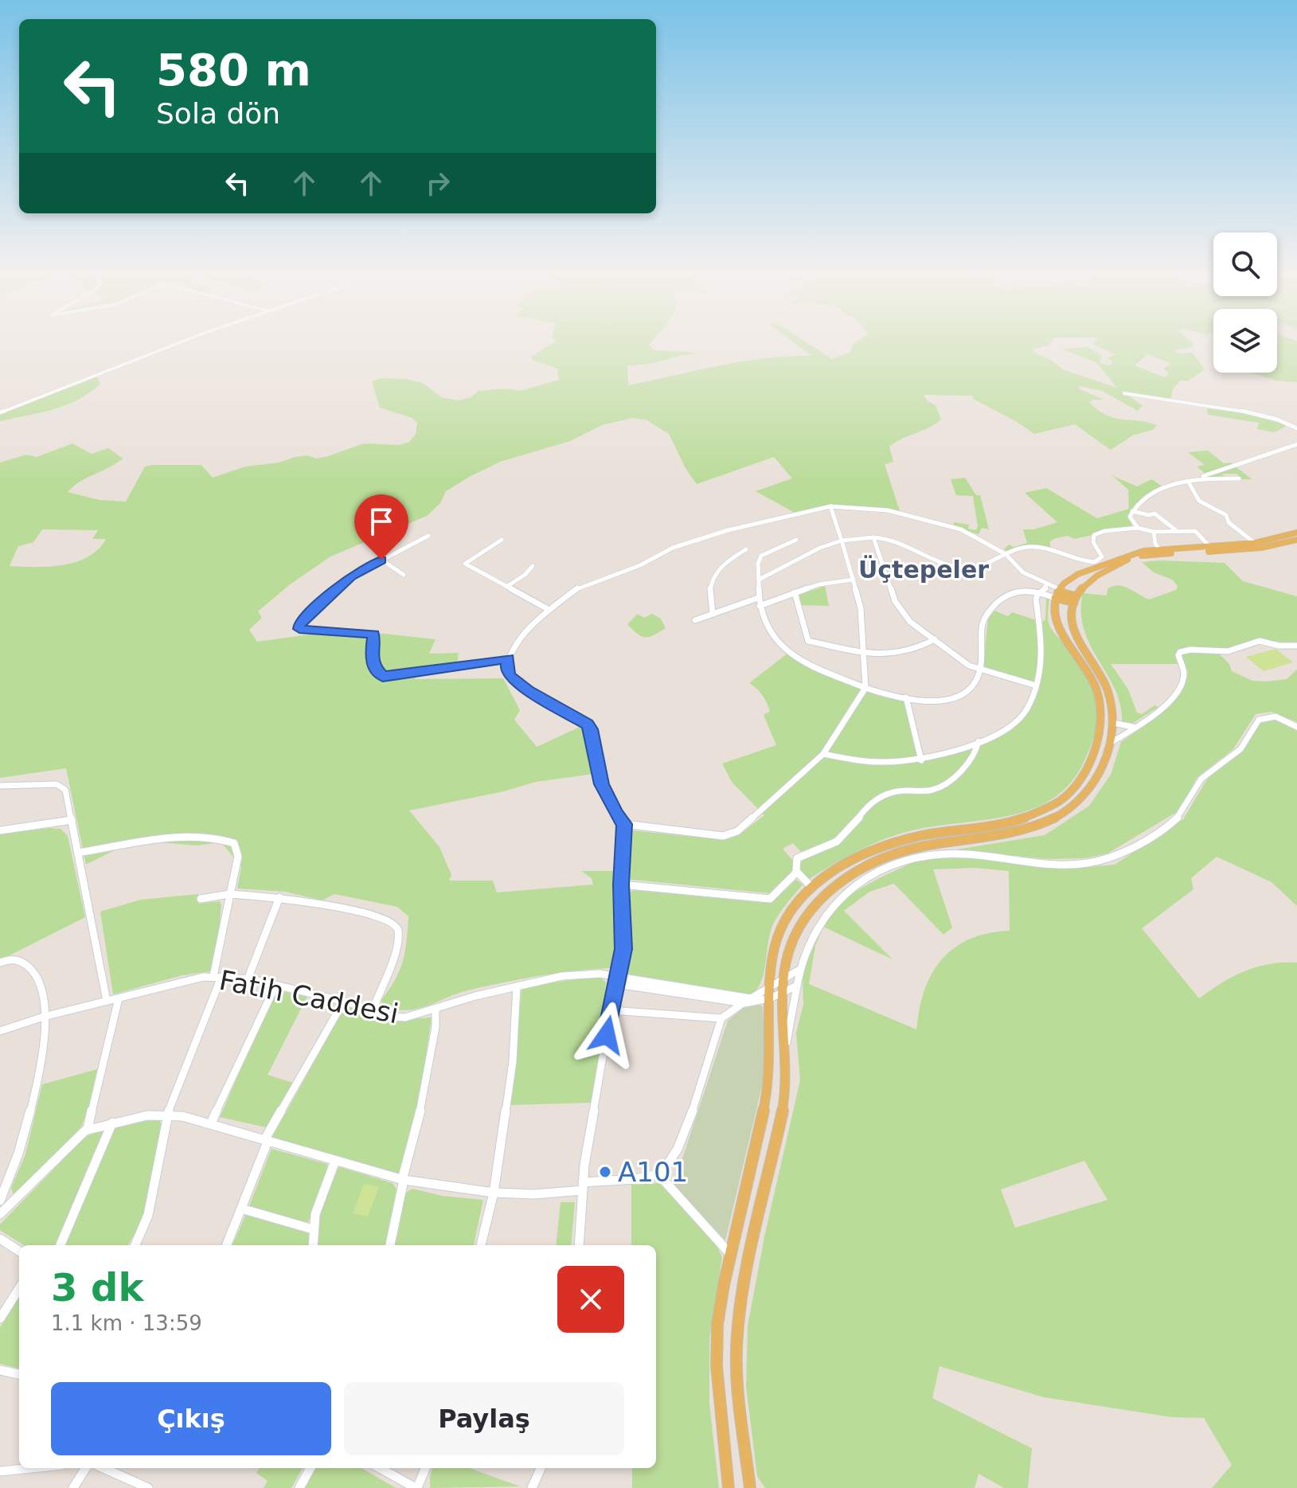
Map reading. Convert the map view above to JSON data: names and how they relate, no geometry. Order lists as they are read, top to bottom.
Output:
{
  "streets": {
    "street": ["Fatih Caddesi"]
  },
  "districts": ["Üçtepeler"],
  "places": ["A101"],
  "page": {
    "turn": ["580 m", "Sola dön"],
    "heading": ["3 dk", "1.1 km · 13:59"],
    "buttons": ["Çıkış", "Paylaş"]
  }
}
